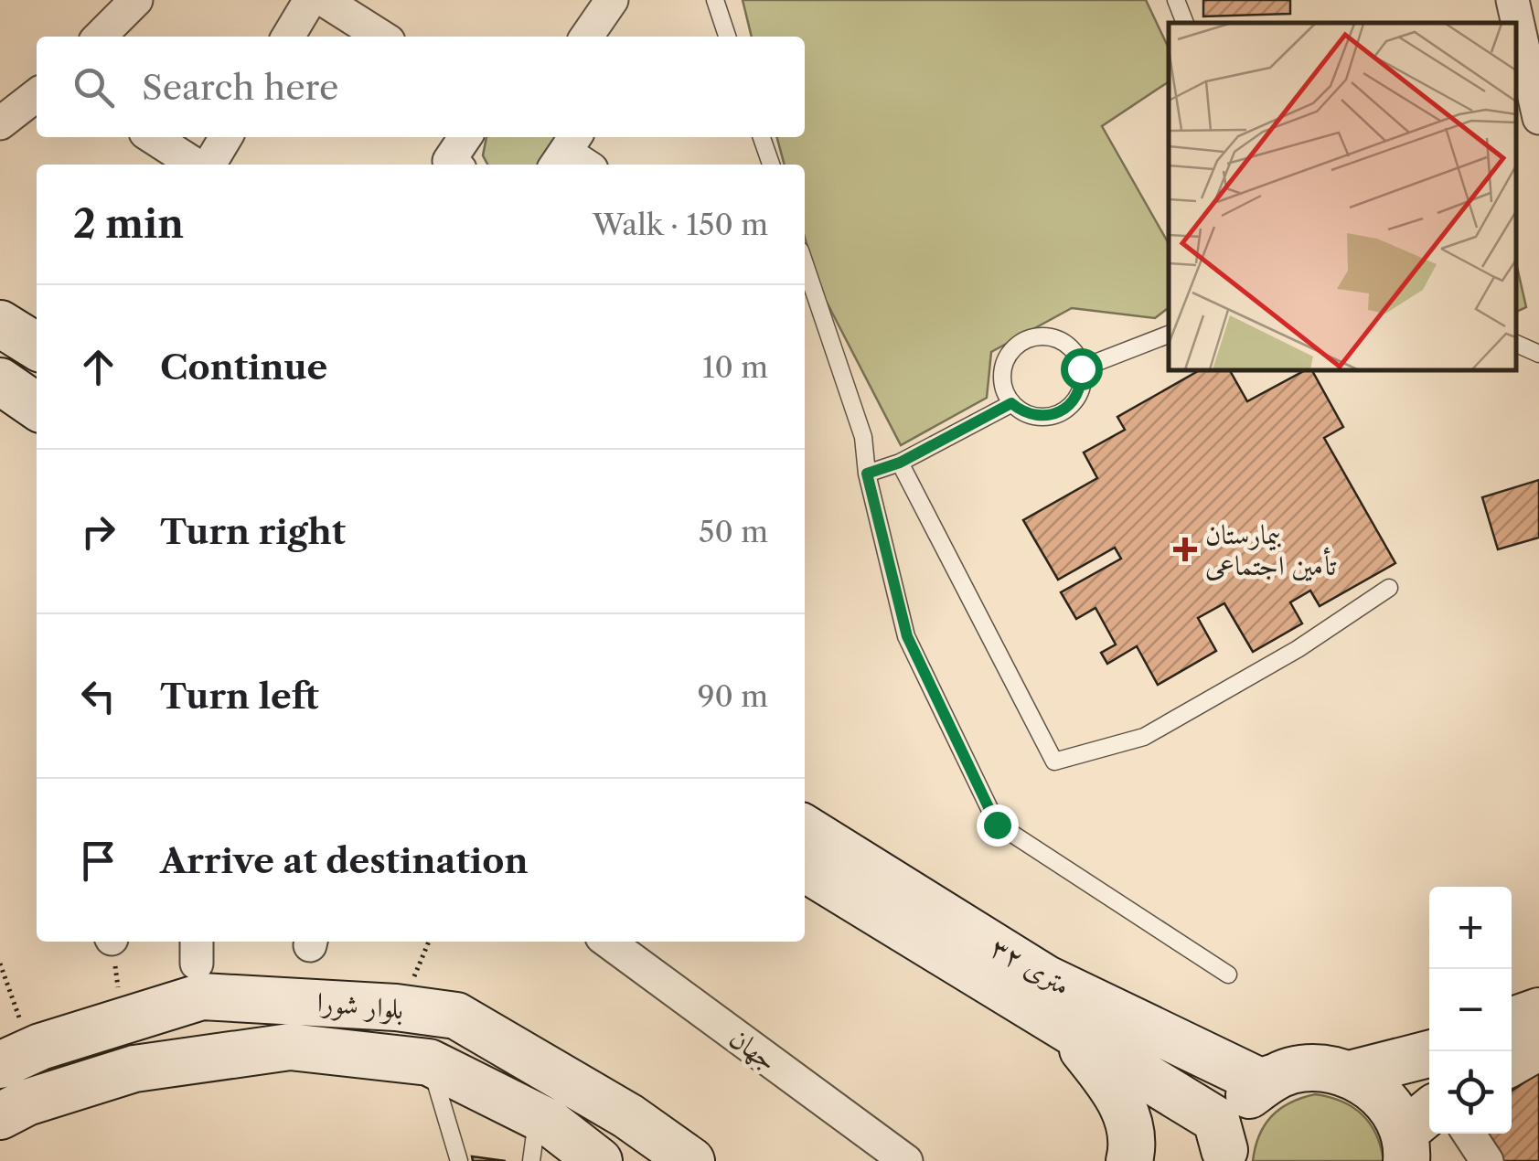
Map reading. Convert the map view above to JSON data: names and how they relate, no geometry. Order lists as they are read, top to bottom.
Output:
{
  "streets": {
    "main road": ["۳۲ متری", "بلوار شورا"],
    "street": ["جهان"]
  },
  "places": {
    "health": ["بیمارستان تأمین اجتماعی"]
  },
  "page": {
    "search": "Search here",
    "heading": ["2 min", "Walk · 150 m"],
    "list": [
      ["Continue", "10 m"],
      ["Turn right", "50 m"],
      ["Turn left", "90 m"],
      "Arrive at destination"
    ],
    "map_buttons": ["+", "−"]
  }
}
